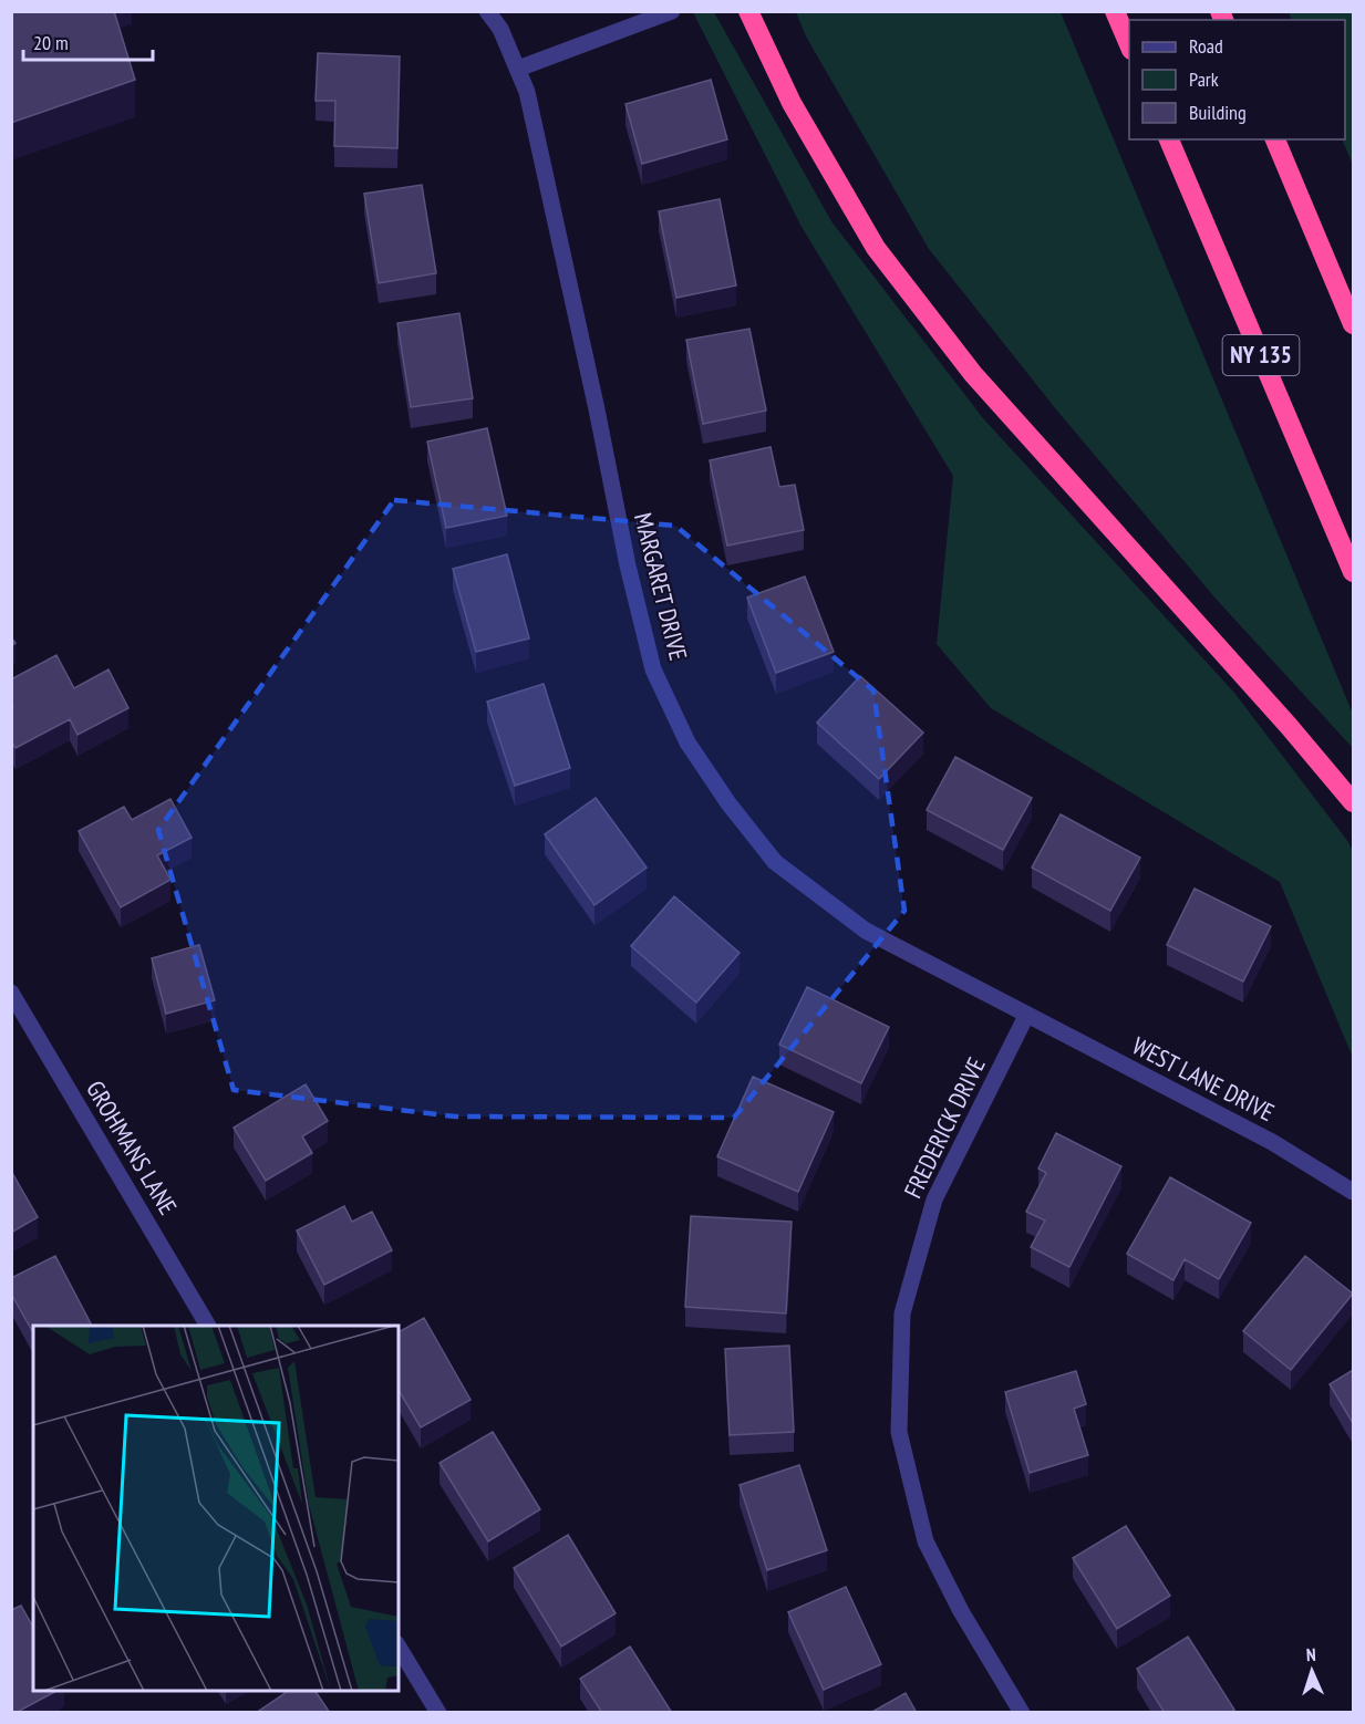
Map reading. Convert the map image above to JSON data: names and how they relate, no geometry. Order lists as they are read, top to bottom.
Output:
{
  "streets": {
    "highway": ["NY 135"],
    "street": [
      "MARGARET DRIVE",
      "WEST LANE DRIVE",
      "FREDERICK DRIVE",
      "GROHMANS LANE"
    ]
  },
  "crossings": [
    ["MARGARET DRIVE", "WEST LANE DRIVE"],
    ["MARGARET DRIVE", "FREDERICK DRIVE"],
    ["WEST LANE DRIVE", "FREDERICK DRIVE"]
  ],
  "legend": ["Road", "Park", "Building"],
  "scale_bar": "20 m",
  "north": "top"
}
